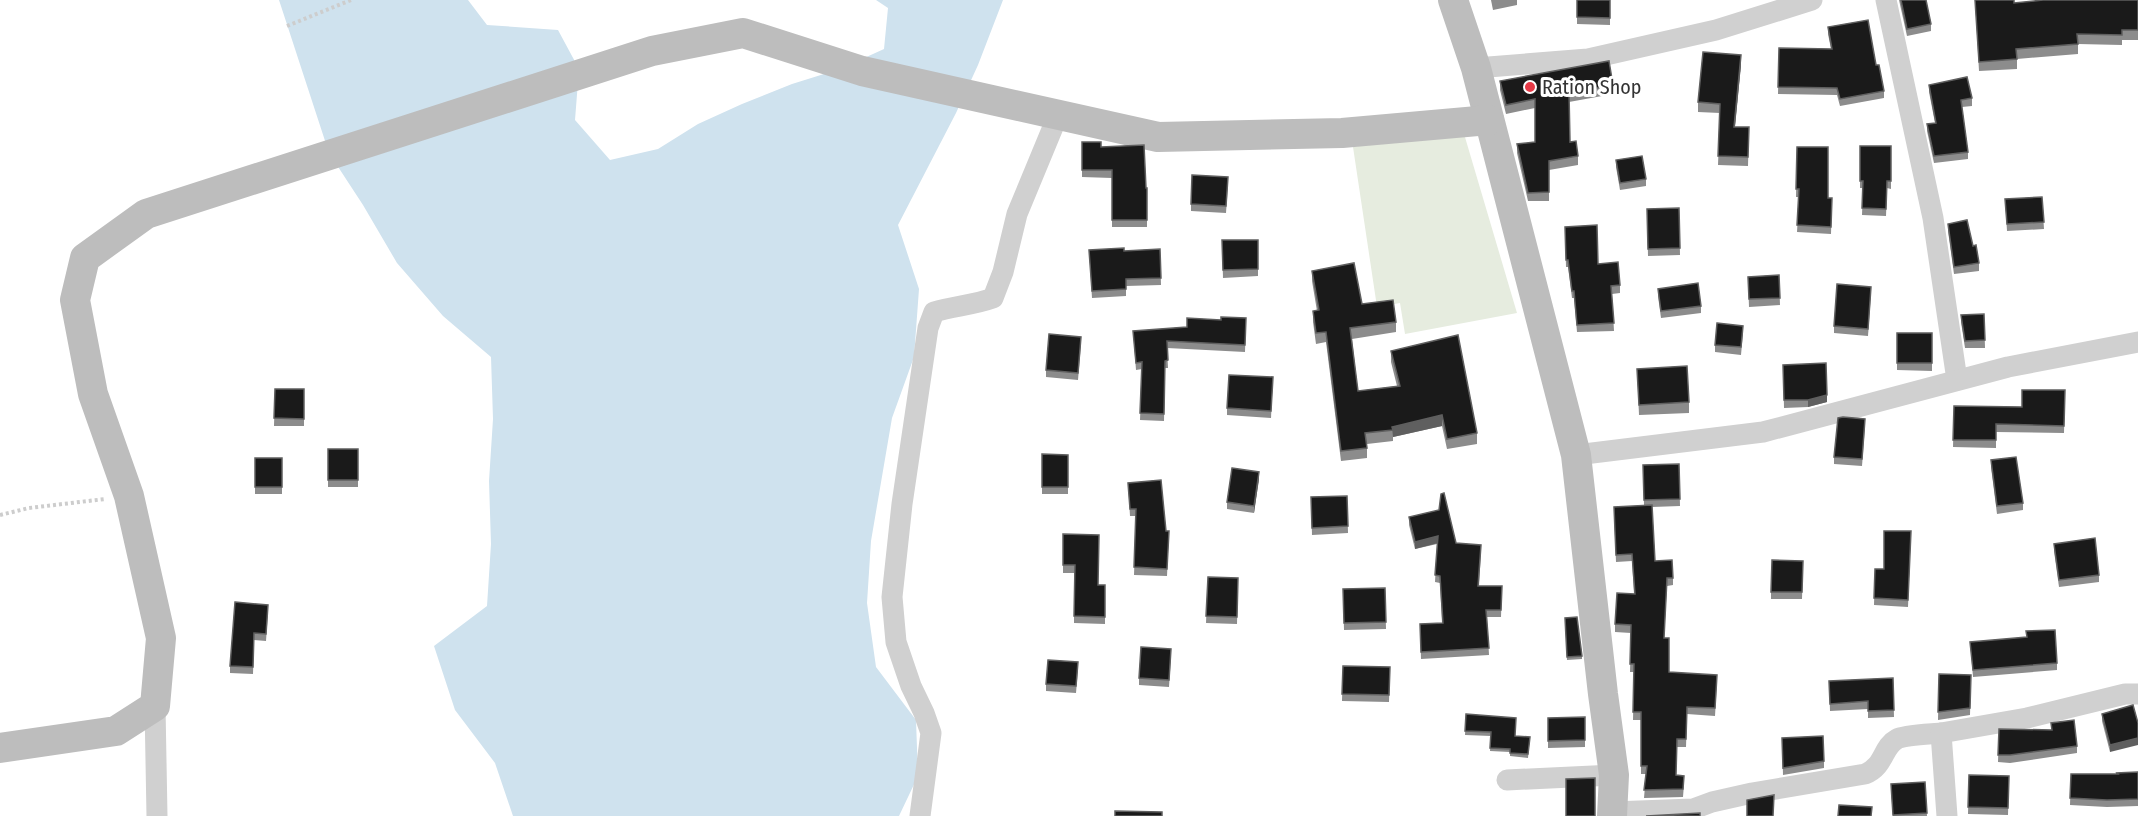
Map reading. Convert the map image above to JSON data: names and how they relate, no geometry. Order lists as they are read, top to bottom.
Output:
{
  "places": ["Ration Shop"]
}
